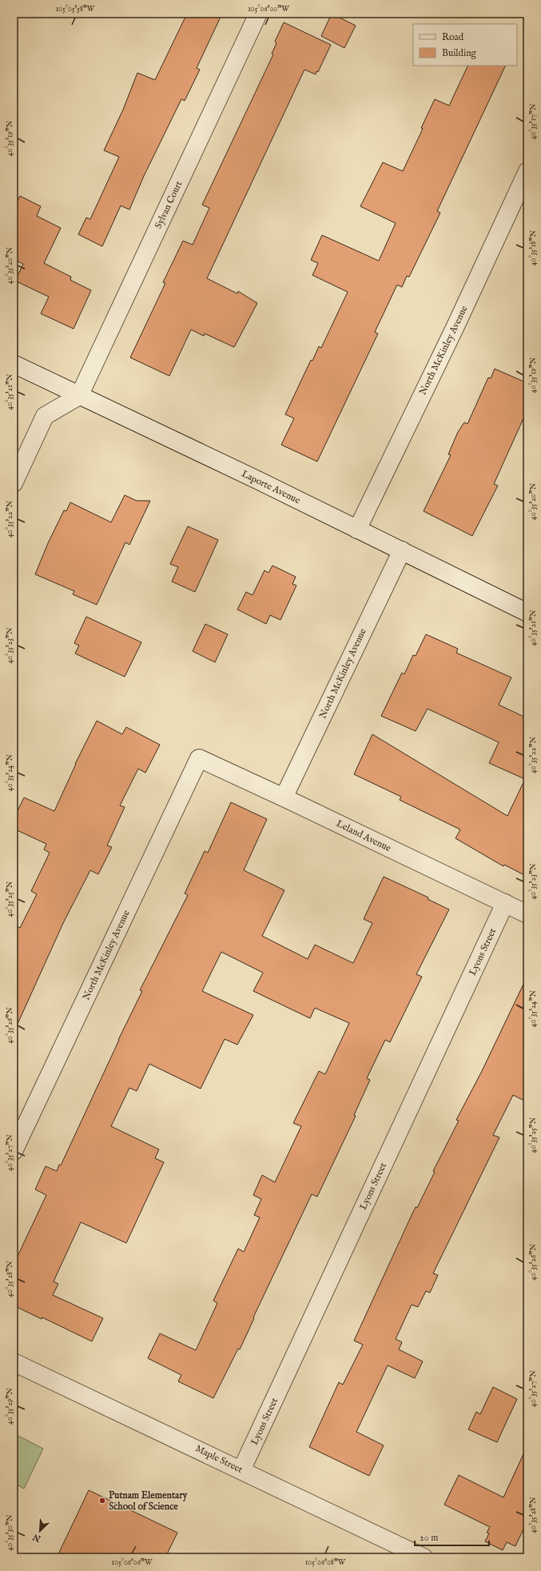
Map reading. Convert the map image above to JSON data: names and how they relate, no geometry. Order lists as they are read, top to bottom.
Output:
{
  "streets": {
    "street": [
      "Sylvan Court",
      "North McKinley Avenue",
      "Laporte Avenue",
      "Leland Avenue",
      "Lyons Street",
      "Maple Street"
    ]
  },
  "crossings": [
    ["Sylvan Court", "Laporte Avenue"],
    ["North McKinley Avenue", "Laporte Avenue"],
    ["North McKinley Avenue", "Leland Avenue"],
    ["Leland Avenue", "Lyons Street"],
    ["Lyons Street", "Maple Street"]
  ],
  "places": ["Putnam Elementary School of Science"],
  "legend": ["Road", "Building"],
  "scale_bar": "20 m",
  "north": "bottom left",
  "coordinates": [
    "105°05'58\"W",
    "105°06'00\"W",
    "40°35'17\"N",
    "40°35'19\"N",
    "40°35'18\"N",
    "40°35'20\"N",
    "40°35'21\"N",
    "40°35'22\"N",
    "40°35'23\"N",
    "40°35'24\"N",
    "40°35'25\"N",
    "40°35'26\"N",
    "40°35'27\"N",
    "40°35'28\"N",
    "40°35'29\"N",
    "40°35'30\"N",
    "105°06'06\"W",
    "105°06'08\"W"
  ]
}
